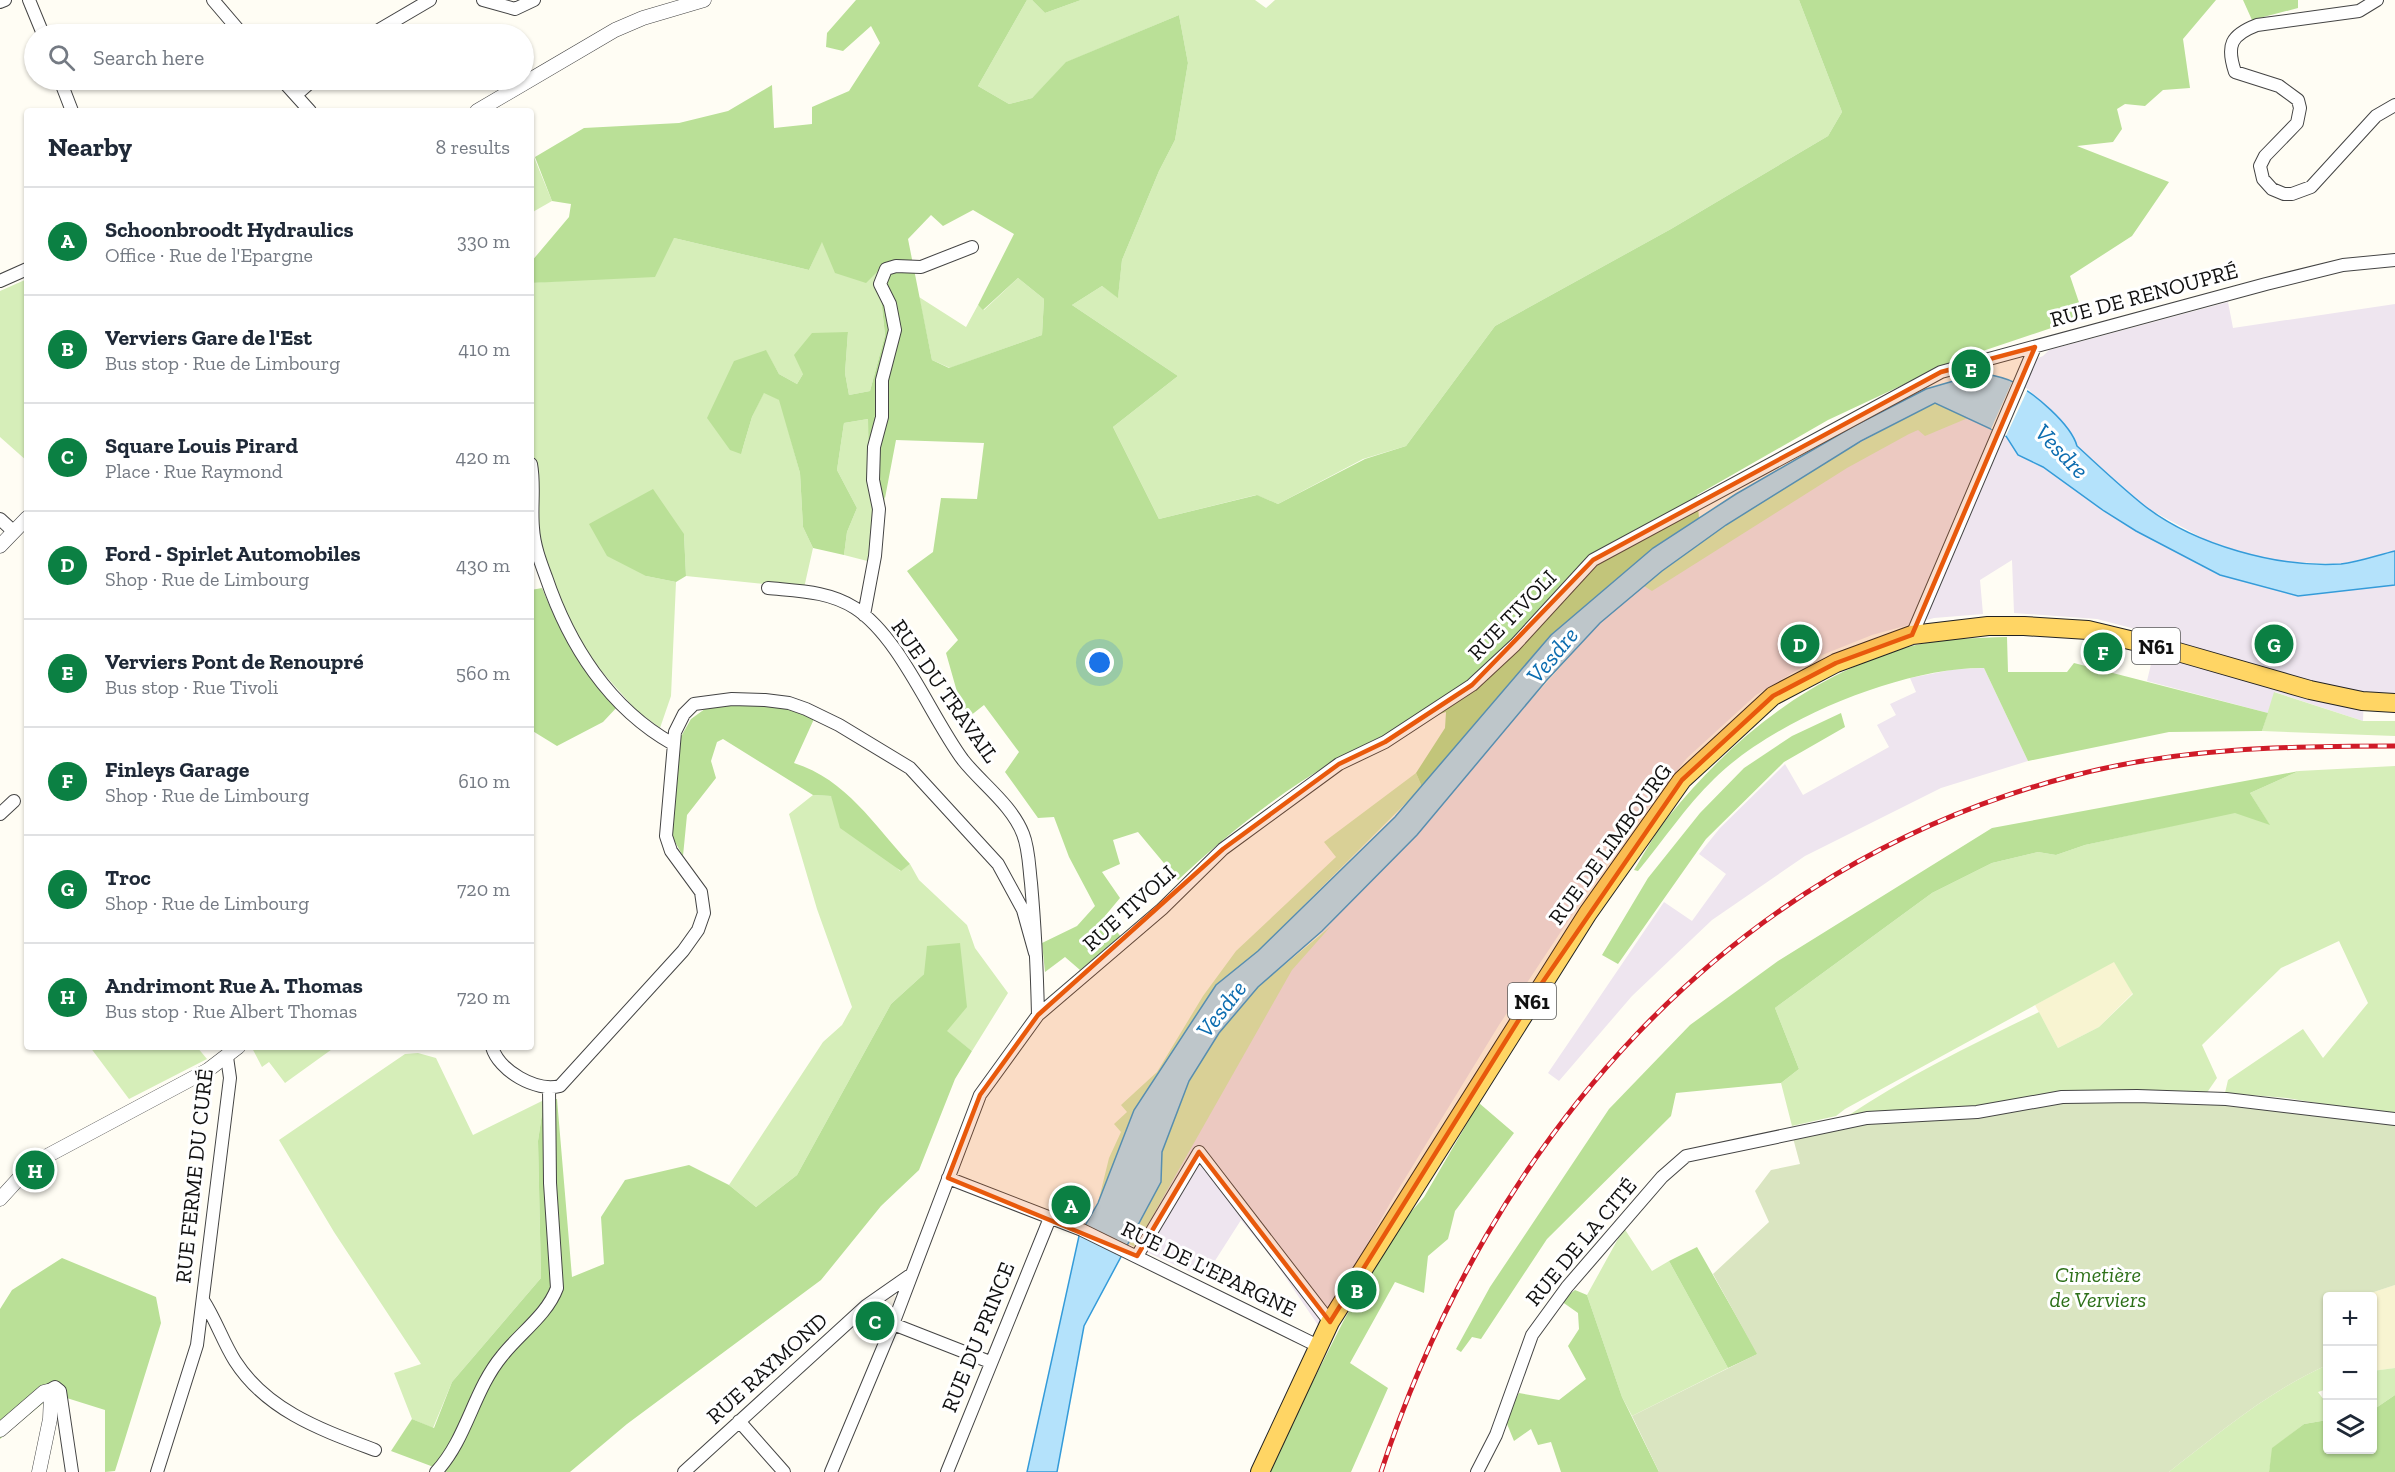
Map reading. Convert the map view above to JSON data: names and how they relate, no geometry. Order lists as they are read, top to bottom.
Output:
{
  "streets": {
    "main road": ["N61", "RUE DE LIMBOURG"],
    "street": [
      "RUE DE RENOUPRÉ",
      "RUE TIVOLI",
      "RUE DU TRAVAIL",
      "RUE FERME DU CURÉ",
      "RUE DE LA CITÉ",
      "RUE DE L'EPARGNE",
      "RUE DU PRINCE",
      "RUE RAYMOND"
    ]
  },
  "crossings": [
    ["RUE DE RENOUPRÉ", "RUE TIVOLI"],
    ["RUE DE RENOUPRÉ", "RUE DE LIMBOURG"],
    ["RUE TIVOLI", "RUE DE L'EPARGNE"],
    ["RUE TIVOLI", "RUE RAYMOND"],
    ["RUE DE LIMBOURG", "RUE DE L'EPARGNE"],
    ["RUE DE L'EPARGNE", "RUE DU PRINCE"]
  ],
  "water": ["Vesdre"],
  "parks": ["Cimetière de Verviers"],
  "page": {
    "search": "Search here",
    "heading": ["Nearby", "8 results"],
    "list": [
      {
        "mark": "A",
        "name": "Schoonbroodt Hydraulics",
        "note": "Office · Rue de l'Epargne",
        "value": "330 m"
      },
      {
        "mark": "B",
        "name": "Verviers Gare de l'Est",
        "note": "Bus stop · Rue de Limbourg",
        "value": "410 m"
      },
      {
        "mark": "C",
        "name": "Square Louis Pirard",
        "note": "Place · Rue Raymond",
        "value": "420 m"
      },
      {
        "mark": "D",
        "name": "Ford - Spirlet Automobiles",
        "note": "Shop · Rue de Limbourg",
        "value": "430 m"
      },
      {
        "mark": "E",
        "name": "Verviers Pont de Renoupré",
        "note": "Bus stop · Rue Tivoli",
        "value": "560 m"
      },
      {
        "mark": "F",
        "name": "Finleys Garage",
        "note": "Shop · Rue de Limbourg",
        "value": "610 m"
      },
      {
        "mark": "G",
        "name": "Troc",
        "note": "Shop · Rue de Limbourg",
        "value": "720 m"
      },
      {
        "mark": "H",
        "name": "Andrimont Rue A. Thomas",
        "note": "Bus stop · Rue Albert Thomas",
        "value": "720 m"
      }
    ],
    "pins": [
      "E",
      "D",
      "G",
      "F",
      "H",
      "A",
      "B",
      "C"
    ],
    "map_buttons": ["+", "−"]
  }
}
